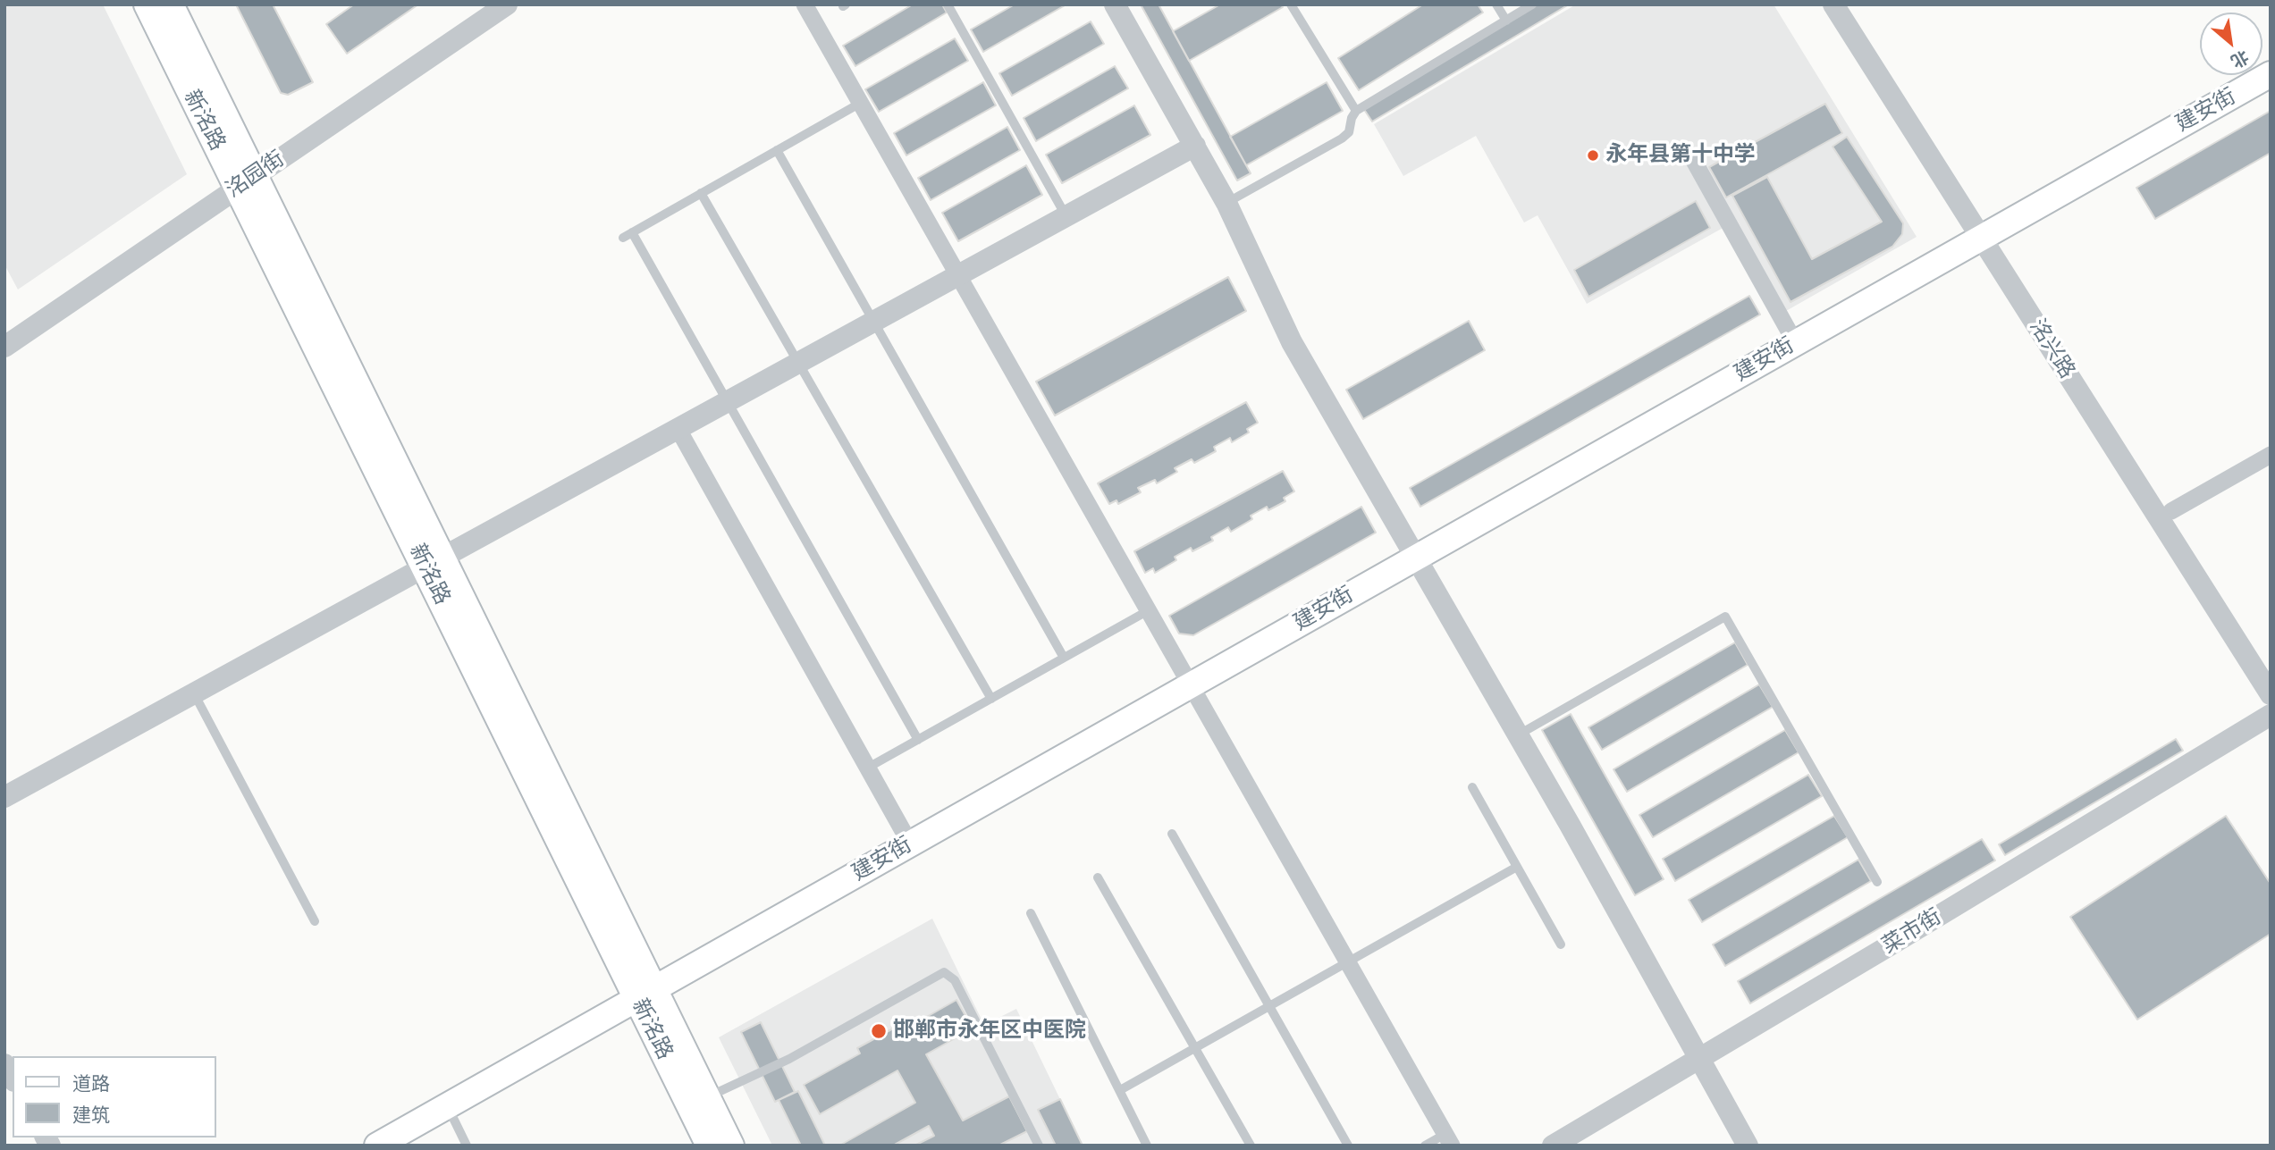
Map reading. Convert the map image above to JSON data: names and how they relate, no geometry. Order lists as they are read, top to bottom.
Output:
{
  "streets": {
    "main road": ["建安街", "新洺路"],
    "street": ["洺园街", "洺兴路", "菜市街"]
  },
  "crossings": [
    ["建安街", "新洺路"],
    ["建安街", "洺兴路"],
    ["新洺路", "洺园街"]
  ],
  "places": ["永年县第十中学", "邯郸市永年区中医院"],
  "legend": ["道路", "建筑"],
  "north": "bottom right"
}
